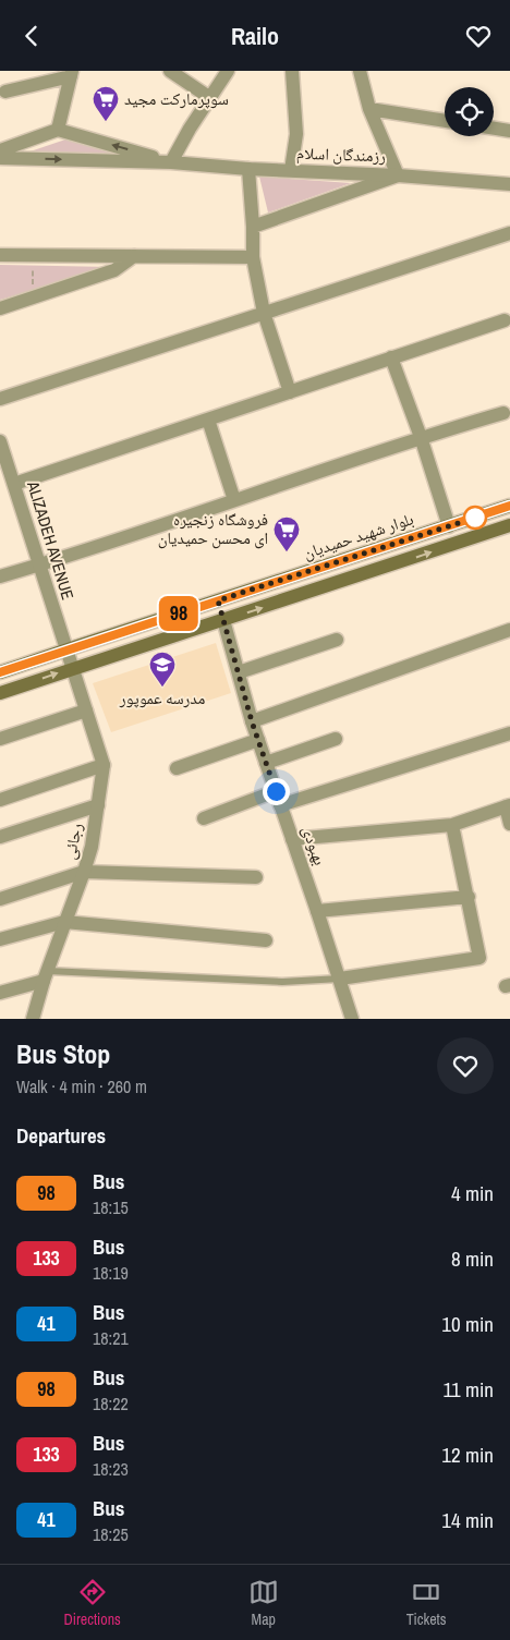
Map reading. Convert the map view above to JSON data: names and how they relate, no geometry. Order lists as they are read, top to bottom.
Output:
{
  "streets": {
    "main road": ["بلوار شهید حمیدیان"],
    "street": [
      "رزمندگان اسلام",
      "ALIZADEH AVENUE",
      "رجائی",
      "بهبودی"
    ]
  },
  "crossings": [
    ["بلوار شهید حمیدیان", "ALIZADEH AVENUE"],
    ["ALIZADEH AVENUE", "رجائی"]
  ],
  "places": {
    "supermarket": ["سوپرمارکت مجید", "فروشگاه زنجیره ای محسن حمیدیان"],
    "school or university": ["مدرسه عموپور"]
  },
  "lines": ["bus line 98"],
  "page": {
    "header": "Railo",
    "on_map": "98",
    "heading": [
      ["Bus Stop", "Walk · 4 min · 260 m"],
      "Departures"
    ],
    "list": [
      {
        "mark": "98",
        "name": "Bus",
        "note": "18:15",
        "value": "4 min"
      },
      {
        "mark": "133",
        "name": "Bus",
        "note": "18:19",
        "value": "8 min"
      },
      {
        "mark": "41",
        "name": "Bus",
        "note": "18:21",
        "value": "10 min"
      },
      {
        "mark": "98",
        "name": "Bus",
        "note": "18:22",
        "value": "11 min"
      },
      {
        "mark": "133",
        "name": "Bus",
        "note": "18:23",
        "value": "12 min"
      },
      {
        "mark": "41",
        "name": "Bus",
        "note": "18:25",
        "value": "14 min"
      }
    ],
    "tabs": ["Directions", "Map", "Tickets"]
  }
}
